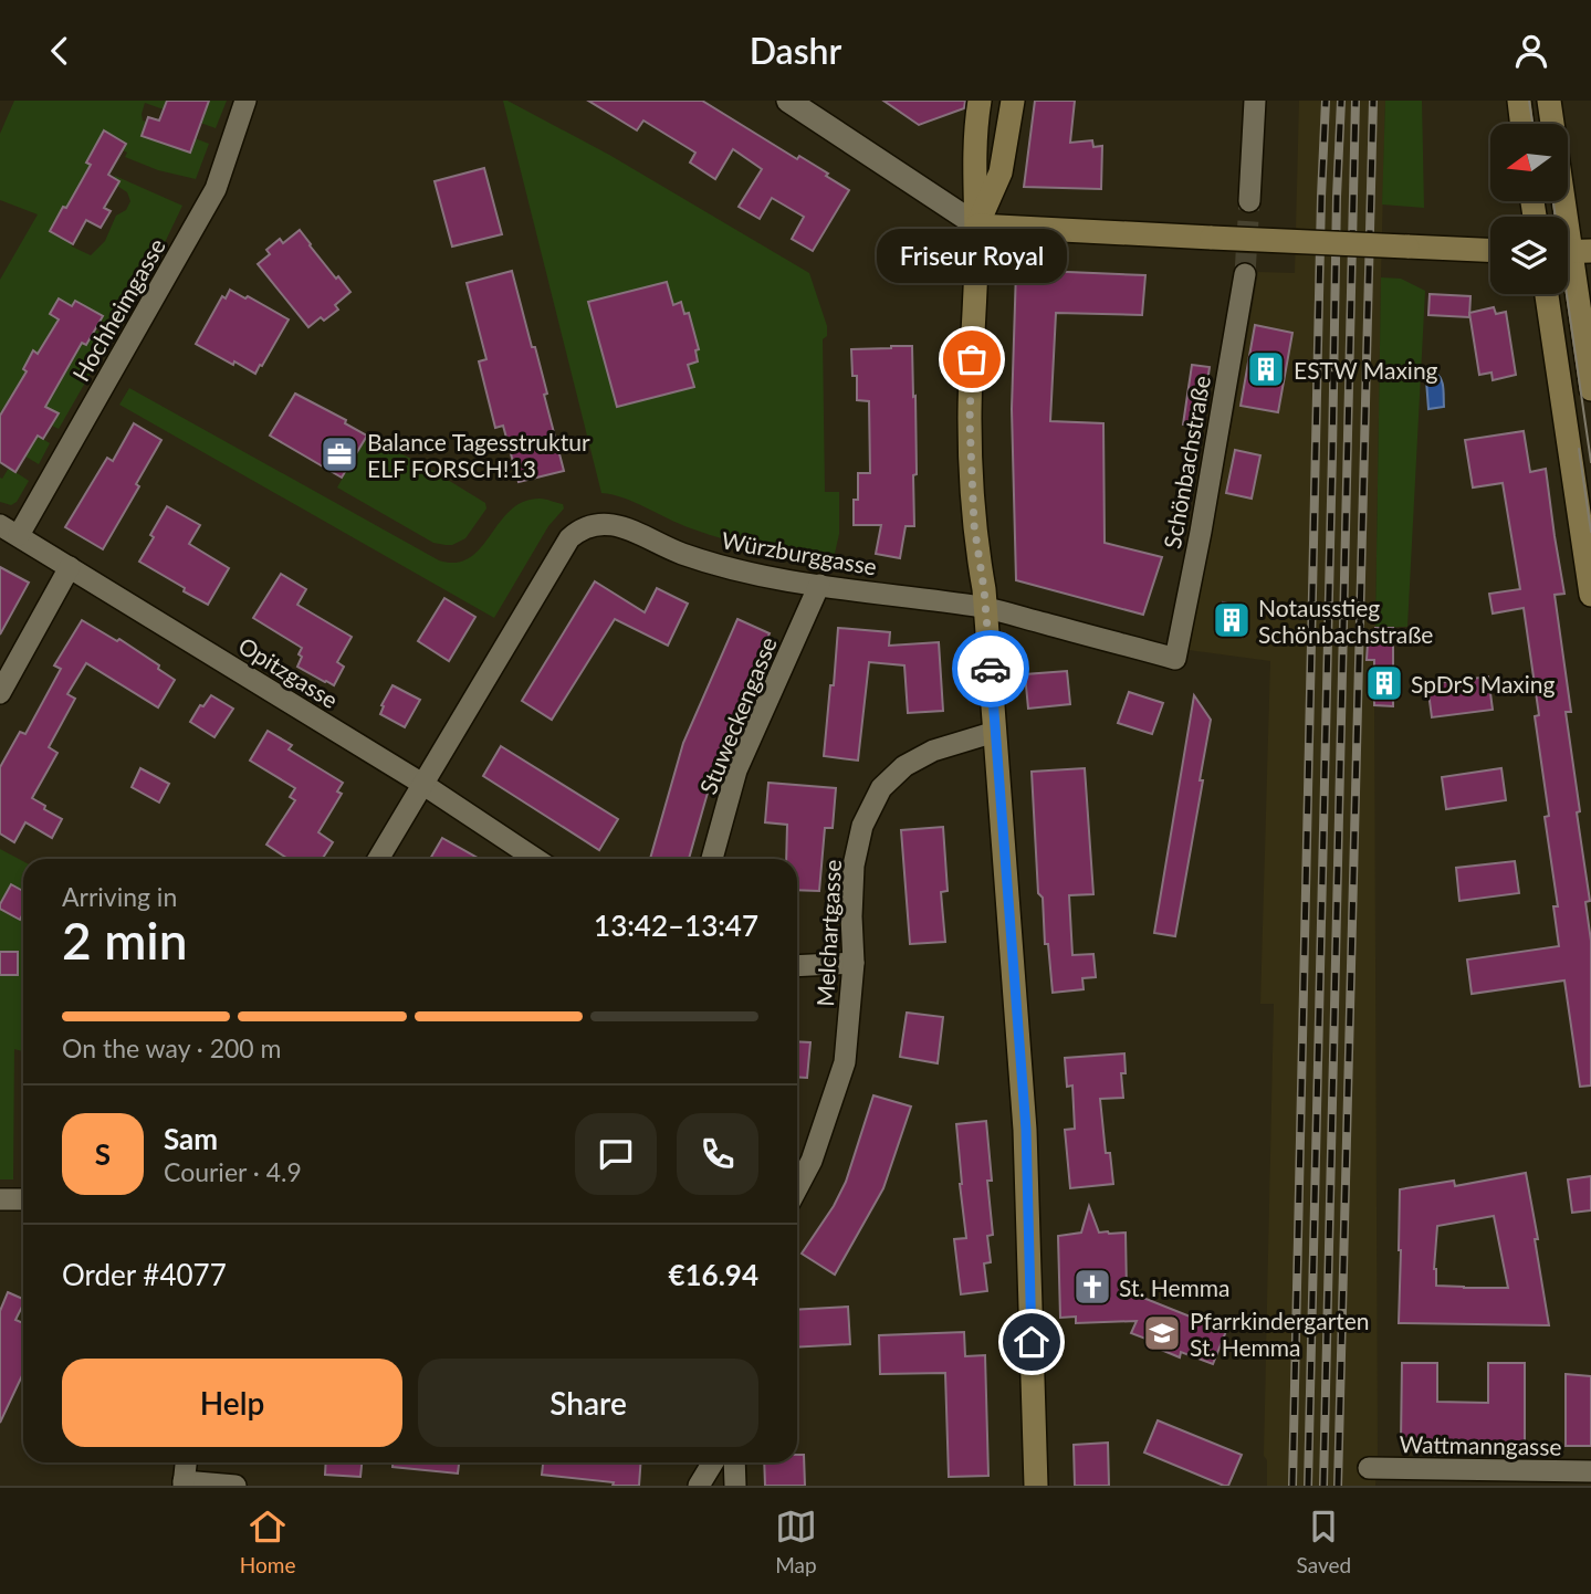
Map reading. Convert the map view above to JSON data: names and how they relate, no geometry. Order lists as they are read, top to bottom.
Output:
{
  "streets": {
    "street": [
      "Hochheimgasse",
      "Schönbachstraße",
      "Würzburggasse",
      "Opitzgasse",
      "Stuweckengasse",
      "Melchartgasse",
      "Wattmanngasse"
    ]
  },
  "crossings": [
    ["Hochheimgasse", "Opitzgasse"],
    ["Schönbachstraße", "Würzburggasse"],
    ["Würzburggasse", "Opitzgasse"],
    ["Würzburggasse", "Stuweckengasse"]
  ],
  "places": {
    "other": ["Friseur Royal"],
    "building": ["ESTW Maxing", "Notausstieg Schönbachstraße", "SpDrS Maxing"],
    "office": ["Balance Tagesstruktur ELF FORSCH!13"],
    "church": ["St. Hemma"],
    "school or university": ["Pfarrkindergarten St. Hemma"]
  },
  "north": "left",
  "page": {
    "header": "Dashr",
    "bubble": "Friseur Royal",
    "heading": ["2 min", "Arriving in", "13:42–13:47"],
    "panel": [
      "Sam",
      "Courier · 4.9",
      "Order #4077",
      "€16.94"
    ],
    "bar": "On the way · 200 m",
    "round": "S",
    "buttons": ["Help", "Share"],
    "tabs": ["Home", "Map", "Saved"]
  }
}
